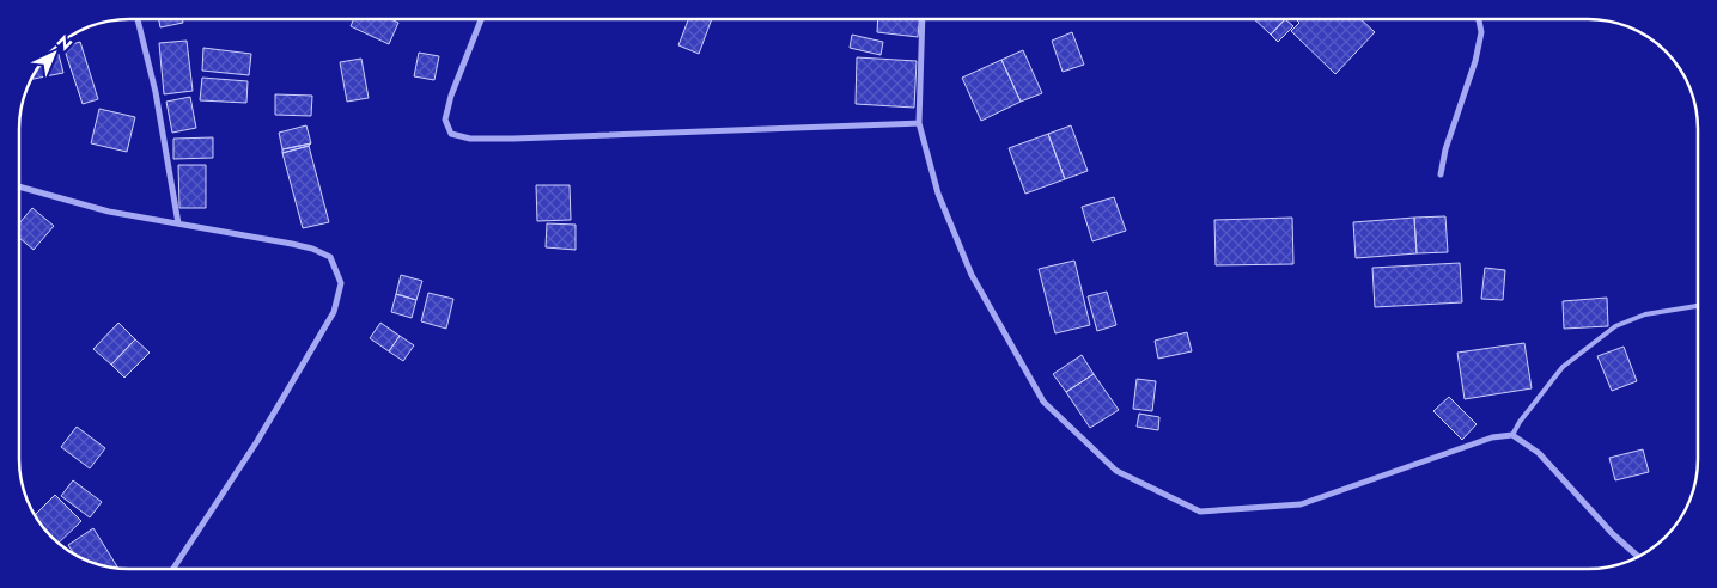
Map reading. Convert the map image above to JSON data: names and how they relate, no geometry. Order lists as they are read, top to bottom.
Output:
{
  "north": "top right"
}
